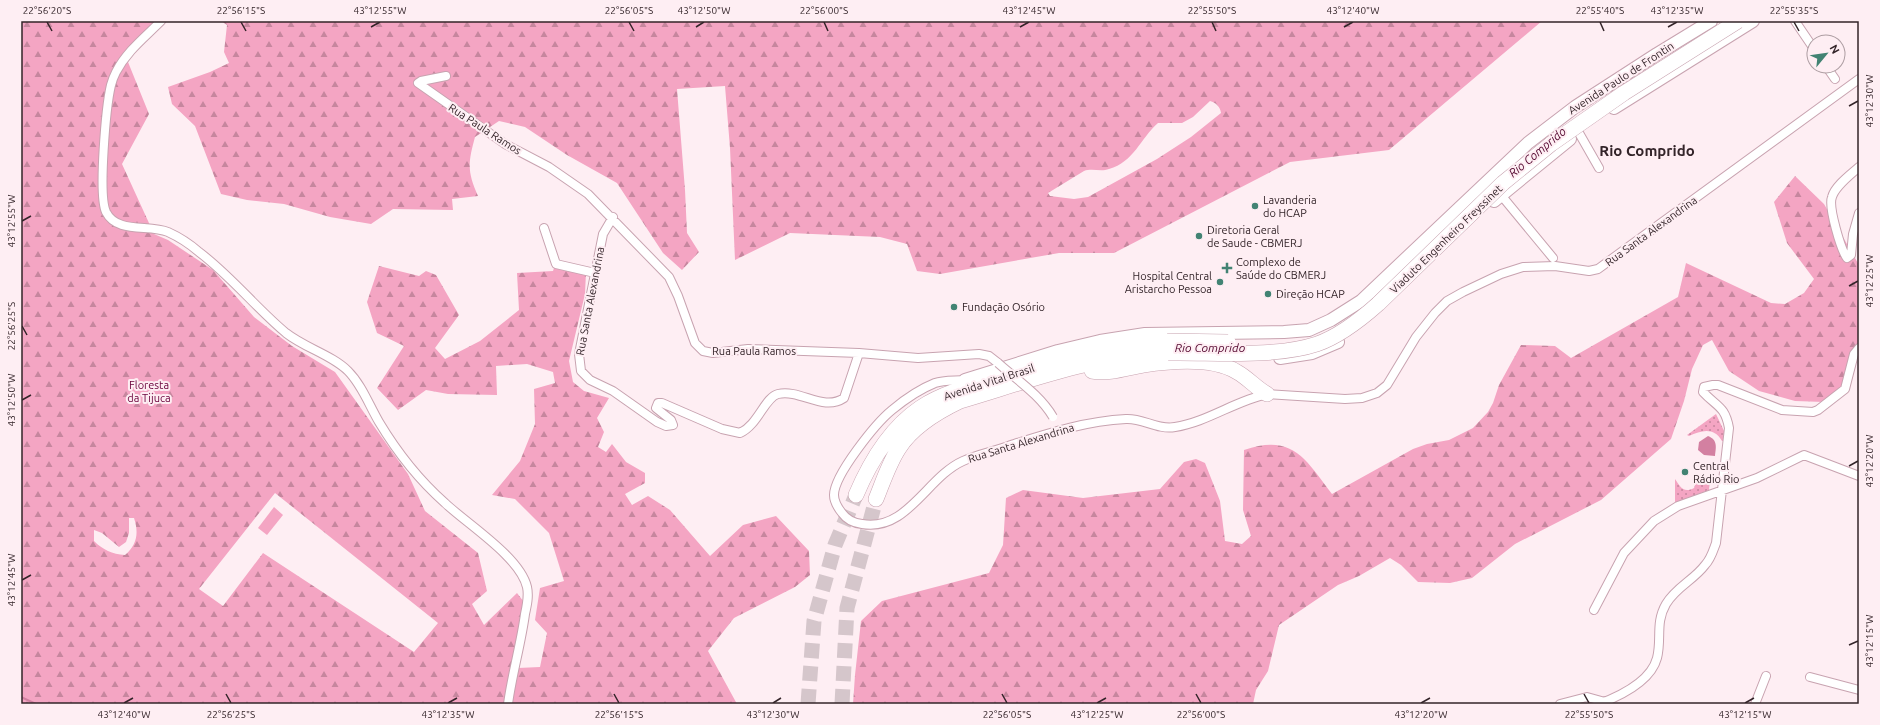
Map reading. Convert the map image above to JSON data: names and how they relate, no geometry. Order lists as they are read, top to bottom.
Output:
{
  "streets": {
    "highway": ["Viaduto Engenheiro Freyssinet", "Avenida Vital Brasil"],
    "main road": ["Avenida Paulo de Frontin"],
    "street": ["Rua Paula Ramos", "Rua Santa Alexandrina"]
  },
  "crossings": [
    ["Avenida Paulo de Frontin", "Rua Santa Alexandrina"],
    ["Rua Paula Ramos", "Rua Santa Alexandrina"],
    ["Viaduto Engenheiro Freyssinet", "Avenida Vital Brasil"]
  ],
  "districts": ["Rio Comprido"],
  "water": ["Rio Comprido"],
  "parks": ["Floresta da Tijuca"],
  "places": {
    "other": [
      "Lavanderia do HCAP",
      "Diretoria Geral de Saude - CBMERJ",
      "Hospital Central Aristarcho Pessoa",
      "Direção HCAP",
      "Fundação Osório",
      "Central Rádio Rio"
    ],
    "health": ["Complexo de Saúde do CBMERJ"]
  },
  "north": "top right",
  "coordinates": [
    "22°56'20\"S",
    "22°56'15\"S",
    "43°12'55\"W",
    "22°56'05\"S",
    "43°12'50\"W",
    "22°56'00\"S",
    "43°12'45\"W",
    "22°55'50\"S",
    "43°12'40\"W",
    "22°55'40\"S",
    "43°12'35\"W",
    "22°55'35\"S",
    "43°12'30\"W",
    "43°12'25\"W",
    "22°56'25\"S",
    "43°12'20\"W",
    "43°12'15\"W"
  ]
}
